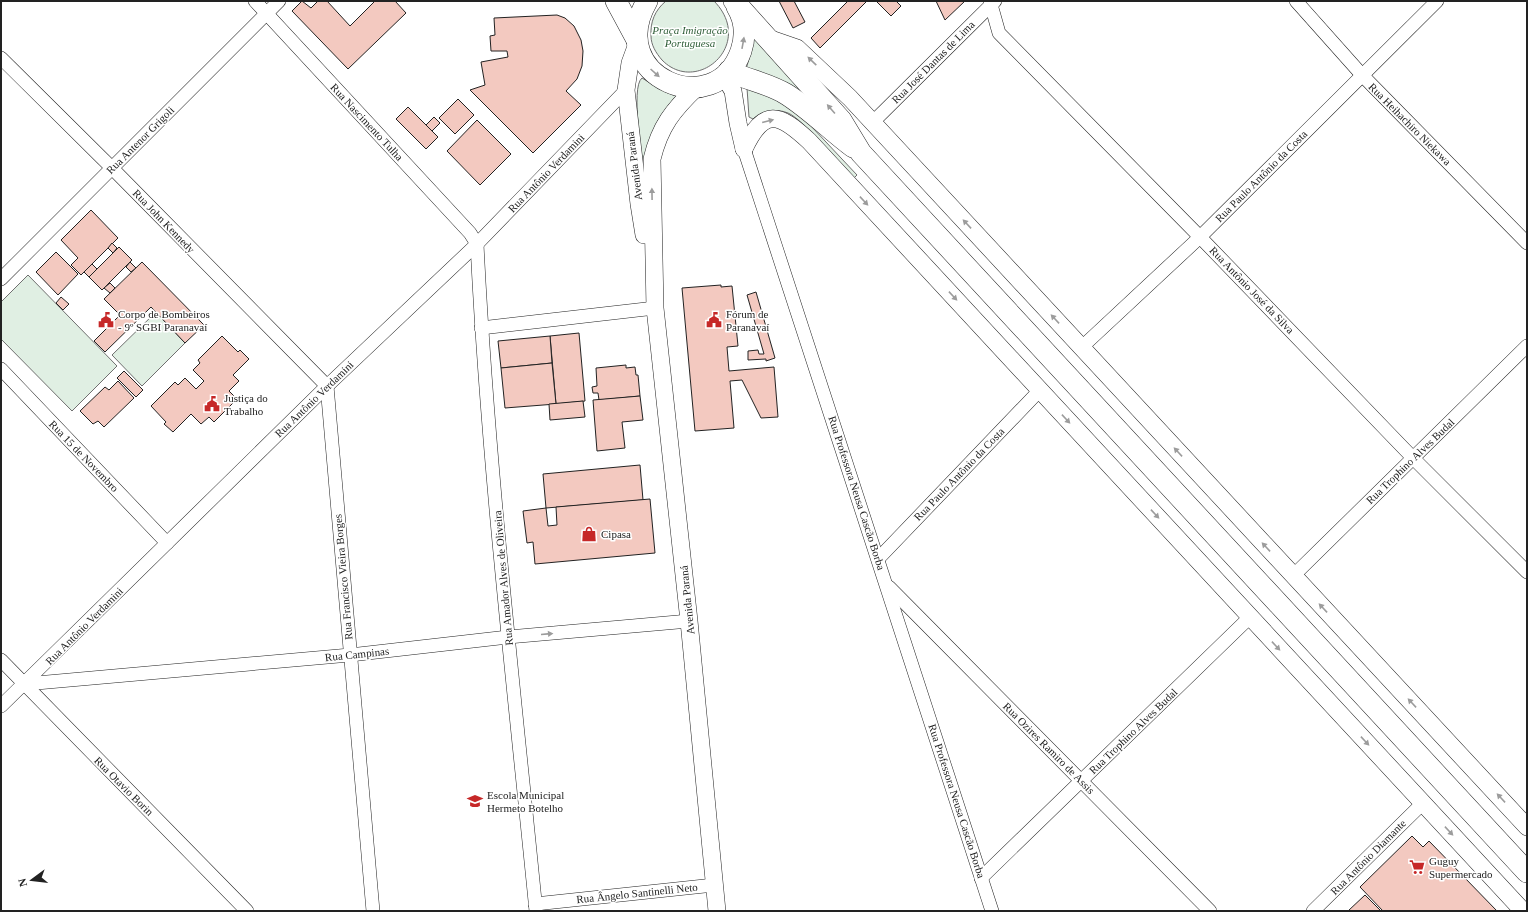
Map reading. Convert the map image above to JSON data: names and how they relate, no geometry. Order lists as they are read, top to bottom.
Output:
{
  "streets": {
    "street": [
      "Rua José Dantas de Lima",
      "Rua Nascimento Tulha",
      "Rua Heihachiro Niekawa",
      "Rua Antenor Grigoli",
      "Avenida Paraná",
      "Rua Antônio Verdamini",
      "Rua Paulo Antônio da Costa",
      "Rua John Kennedy",
      "Rua Antônio José da Silva",
      "Rua 15 de Novembro",
      "Rua Trophino Alves Budal",
      "Rua Professora Neusa Cascão Borba",
      "Rua Francisco Vieira Borges",
      "Rua Amador Alves de Oliveira",
      "Rua Campinas",
      "Rua Ozires Ramiro de Assis",
      "Rua Otavio Borin",
      "Rua Antônio Diamante",
      "Rua Ângelo Santinelli Neto"
    ]
  },
  "crossings": [
    ["Rua José Dantas de Lima", "Rua Antônio José da Silva"],
    ["Rua Nascimento Tulha", "Rua Antenor Grigoli"],
    ["Rua Nascimento Tulha", "Rua Antônio Verdamini"],
    ["Rua Nascimento Tulha", "Rua Amador Alves de Oliveira"],
    ["Rua Heihachiro Niekawa", "Rua Paulo Antônio da Costa"],
    ["Rua Antenor Grigoli", "Rua John Kennedy"],
    ["Avenida Paraná", "Rua Antônio Verdamini"],
    ["Avenida Paraná", "Rua Campinas"],
    ["Avenida Paraná", "Rua Ângelo Santinelli Neto"],
    ["Rua Antônio Verdamini", "Rua John Kennedy"],
    ["Rua Antônio Verdamini", "Rua 15 de Novembro"],
    ["Rua Antônio Verdamini", "Rua Francisco Vieira Borges"],
    ["Rua Antônio Verdamini", "Rua Amador Alves de Oliveira"],
    ["Rua Antônio Verdamini", "Rua Campinas"],
    ["Rua Antônio Verdamini", "Rua Otavio Borin"],
    ["Rua Paulo Antônio da Costa", "Rua Antônio José da Silva"],
    ["Rua Paulo Antônio da Costa", "Rua Professora Neusa Cascão Borba"],
    ["Rua John Kennedy", "Rua Francisco Vieira Borges"],
    ["Rua Antônio José da Silva", "Rua Trophino Alves Budal"],
    ["Rua Trophino Alves Budal", "Rua Professora Neusa Cascão Borba"],
    ["Rua Trophino Alves Budal", "Rua Ozires Ramiro de Assis"],
    ["Rua Professora Neusa Cascão Borba", "Rua Ozires Ramiro de Assis"],
    ["Rua Francisco Vieira Borges", "Rua Campinas"],
    ["Rua Amador Alves de Oliveira", "Rua Campinas"],
    ["Rua Amador Alves de Oliveira", "Rua Ângelo Santinelli Neto"],
    ["Rua Campinas", "Rua Otavio Borin"]
  ],
  "parks": ["Praça Imigração Portuguesa"],
  "places": {
    "public building": ["Corpo de Bombeiros - 9º SGBI Paranavaí", "Fórum de Paranavaí", "Justiça do Trabalho"],
    "shop": ["Cipasa"],
    "school or university": ["Escola Municipal Hermeto Botelho"],
    "supermarket": ["Guguy Supermercado"]
  },
  "north": "left"
}
